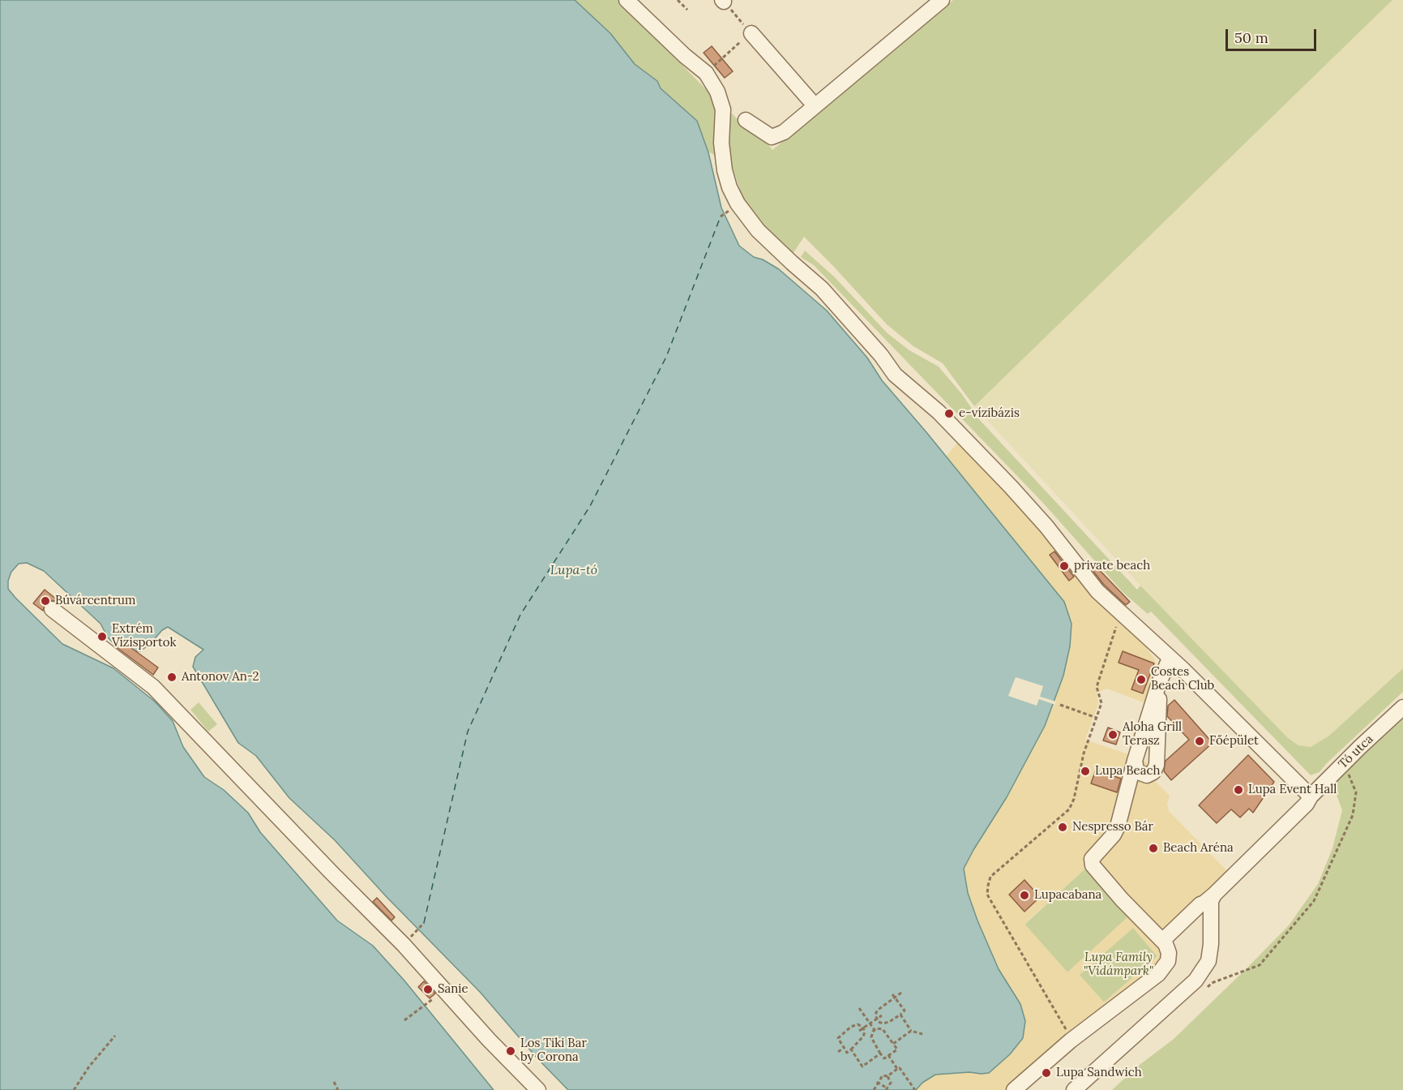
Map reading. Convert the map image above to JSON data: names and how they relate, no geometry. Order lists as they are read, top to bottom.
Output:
{
  "streets": {
    "street": ["Tó utca"]
  },
  "water": ["Lupa-tó"],
  "parks": ["Lupa Family \"Vidámpark\""],
  "places": [
    "e-vízibázis",
    "private beach",
    "Búvárcentrum",
    "Extrém Vízisportok",
    "Antonov An-2",
    "Costes Beach Club",
    "Aloha Grill Terasz",
    "Főépület",
    "Lupa Beach",
    "Lupa Event Hall",
    "Nespresso Bár",
    "Beach Aréna",
    "Lupacabana",
    "Sanie",
    "Los Tiki Bar by Corona",
    "Lupa Sandwich"
  ],
  "scale_bar": "50 m"
}
